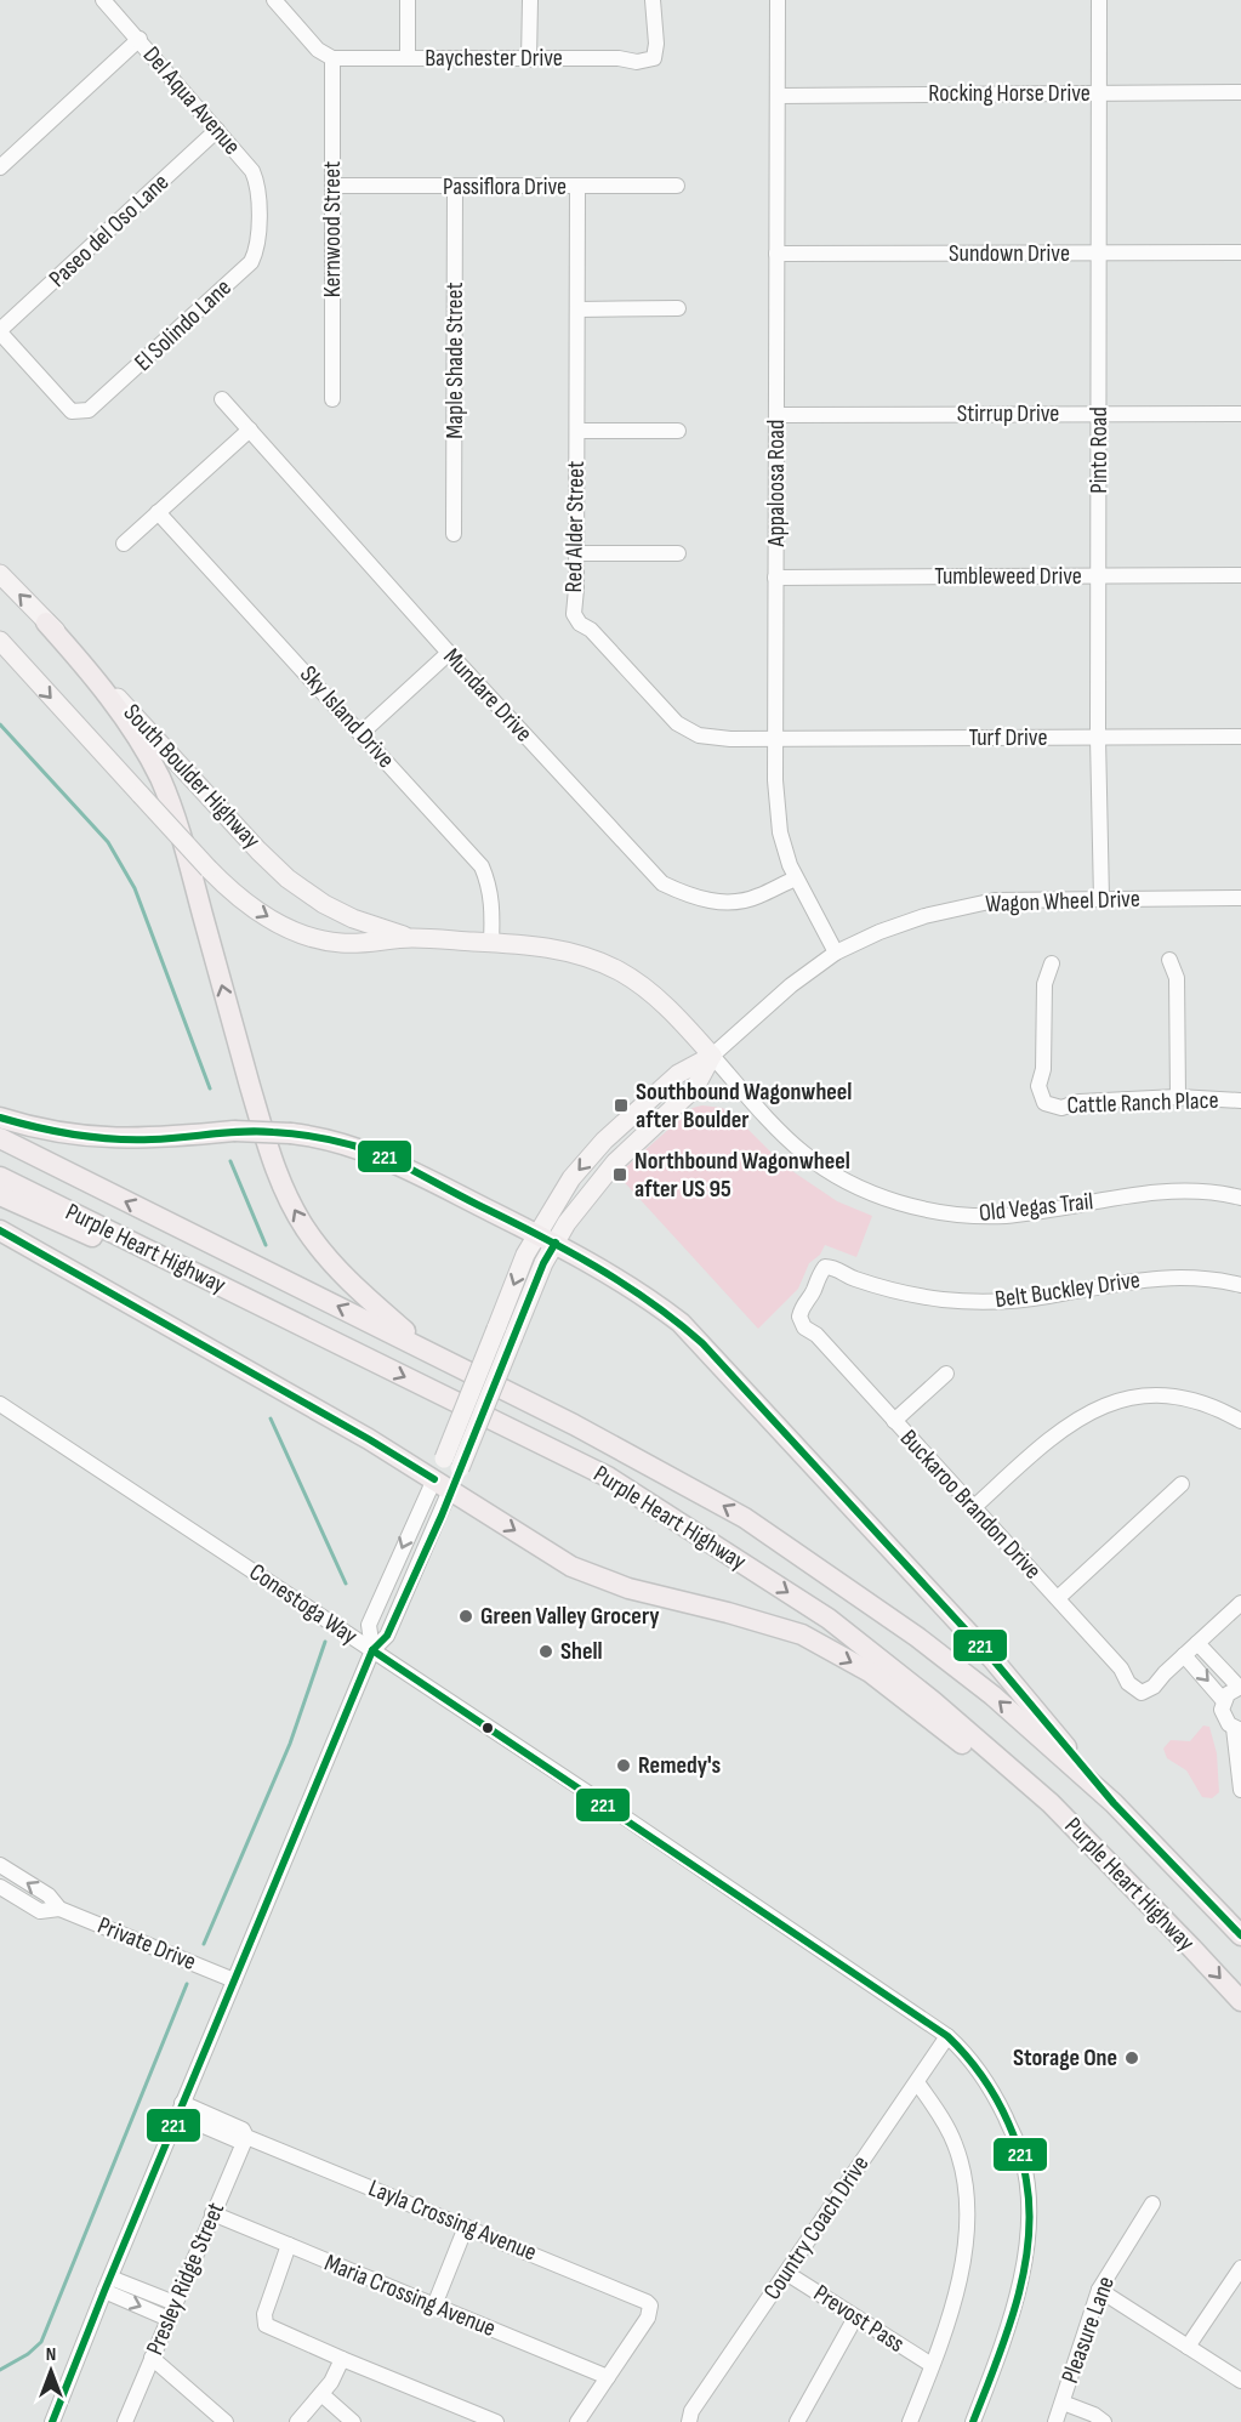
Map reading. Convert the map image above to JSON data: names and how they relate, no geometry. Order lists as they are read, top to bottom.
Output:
{
  "streets": {
    "highway": ["Purple Heart Highway"],
    "main road": ["South Boulder Highway", "Wagon Wheel Drive"],
    "street": [
      "Baychester Drive",
      "Rocking Horse Drive",
      "Del Aqua Avenue",
      "Passiflora Drive",
      "Kernwood Street",
      "Paseo del Oso Lane",
      "Sundown Drive",
      "El Solindo Lane",
      "Maple Shade Street",
      "Stirrup Drive",
      "Pinto Road",
      "Appaloosa Road",
      "Red Alder Street",
      "Tumbleweed Drive",
      "Mundare Drive",
      "Sky Island Drive",
      "Turf Drive",
      "Cattle Ranch Place",
      "Old Vegas Trail",
      "Belt Buckley Drive",
      "Buckaroo Brandon Drive",
      "Conestoga Way",
      "Private Drive",
      "Layla Crossing Avenue",
      "Country Coach Drive",
      "Presley Ridge Street",
      "Maria Crossing Avenue",
      "Prevost Pass",
      "Pleasure Lane"
    ]
  },
  "crossings": [
    ["Baychester Drive", "Kernwood Street"],
    ["Rocking Horse Drive", "Pinto Road"],
    ["Rocking Horse Drive", "Appaloosa Road"],
    ["Del Aqua Avenue", "Paseo del Oso Lane"],
    ["Del Aqua Avenue", "El Solindo Lane"],
    ["Passiflora Drive", "Kernwood Street"],
    ["Passiflora Drive", "Maple Shade Street"],
    ["Passiflora Drive", "Red Alder Street"],
    ["Paseo del Oso Lane", "El Solindo Lane"],
    ["Sundown Drive", "Pinto Road"],
    ["Sundown Drive", "Appaloosa Road"],
    ["Stirrup Drive", "Pinto Road"],
    ["Stirrup Drive", "Appaloosa Road"],
    ["Pinto Road", "Tumbleweed Drive"],
    ["Pinto Road", "Turf Drive"],
    ["Pinto Road", "Wagon Wheel Drive"],
    ["Appaloosa Road", "Red Alder Street"],
    ["Appaloosa Road", "Tumbleweed Drive"],
    ["Appaloosa Road", "Mundare Drive"],
    ["Appaloosa Road", "Turf Drive"],
    ["Appaloosa Road", "Wagon Wheel Drive"],
    ["Red Alder Street", "Turf Drive"],
    ["Sky Island Drive", "South Boulder Highway"],
    ["South Boulder Highway", "Wagon Wheel Drive"],
    ["South Boulder Highway", "Old Vegas Trail"],
    ["Wagon Wheel Drive", "Old Vegas Trail"],
    ["Belt Buckley Drive", "Buckaroo Brandon Drive"],
    ["Conestoga Way", "Country Coach Drive"],
    ["Layla Crossing Avenue", "Presley Ridge Street"],
    ["Layla Crossing Avenue", "Maria Crossing Avenue"],
    ["Country Coach Drive", "Prevost Pass"],
    ["Presley Ridge Street", "Maria Crossing Avenue"]
  ],
  "places": {
    "transit": ["Southbound Wagonwheel after Boulder", "Northbound Wagonwheel after US 95"],
    "other": [
      "Green Valley Grocery",
      "Shell",
      "Remedy's",
      "Storage One"
    ]
  },
  "lines": ["transit line 221"],
  "north": "top"
}
